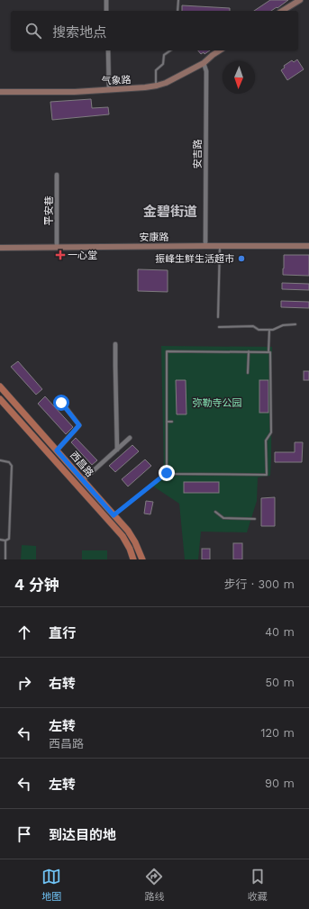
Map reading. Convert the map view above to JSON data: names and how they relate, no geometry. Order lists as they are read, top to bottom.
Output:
{
  "streets": {
    "main road": ["西昌路"],
    "street": [
      "气象路",
      "安吉路",
      "平安巷",
      "安康路"
    ]
  },
  "crossings": [
    ["气象路", "安吉路"],
    ["安吉路", "安康路"],
    ["平安巷", "安康路"]
  ],
  "districts": ["金碧街道"],
  "parks": ["弥勒寺公园"],
  "places": {
    "health": ["一心堂"],
    "other": ["振峰生鲜生活超市"]
  },
  "north": "bottom",
  "page": {
    "search": "搜索地点",
    "heading": ["4 分钟", "步行 · 300 m"],
    "list": [
      ["直行", "40 m"],
      ["右转", "50 m"],
      ["左转", "西昌路", "120 m"],
      ["左转", "90 m"],
      "到达目的地"
    ],
    "nav": ["地图", "路线", "收藏"]
  }
}
